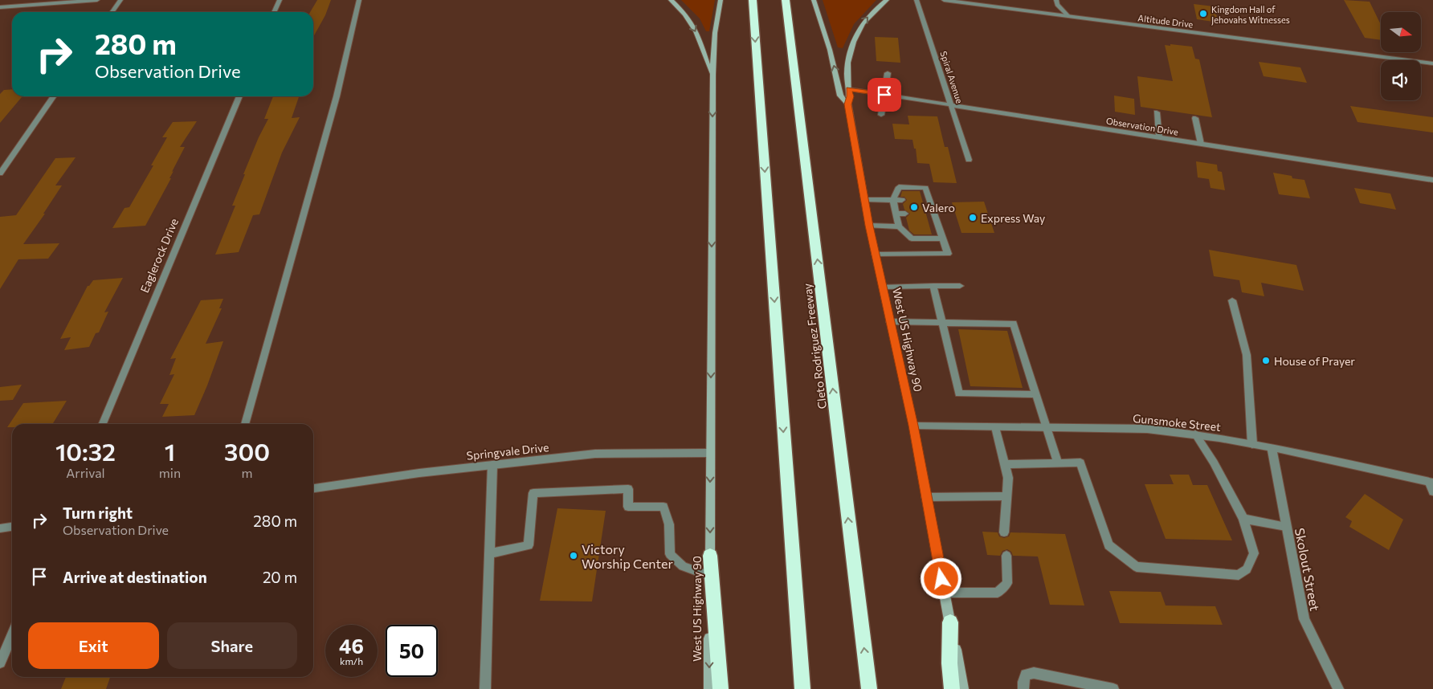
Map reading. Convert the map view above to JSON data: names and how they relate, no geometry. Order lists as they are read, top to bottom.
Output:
{
  "streets": {
    "highway": ["Cleto Rodriguez Freeway"],
    "main road": ["West US Highway 90"],
    "street": [
      "Altitude Drive",
      "Spiral Avenue",
      "Observation Drive",
      "Eaglerock Drive",
      "Gunsmoke Street",
      "Springvale Drive",
      "Skolout Street"
    ]
  },
  "crossings": [
    ["Spiral Avenue", "Observation Drive"],
    ["West US Highway 90", "Gunsmoke Street"],
    ["West US Highway 90", "Springvale Drive"],
    ["Gunsmoke Street", "Skolout Street"]
  ],
  "places": [
    "Kingdom Hall of Jehovahs Witnesses",
    "Valero",
    "Express Way",
    "House of Prayer",
    "Victory Worship Center"
  ],
  "north": "right",
  "page": {
    "turn": ["280 m", "Observation Drive"],
    "eta": [
      "10:32",
      "Arrival",
      "1",
      "min",
      "300",
      "m"
    ],
    "list": [
      {
        "name": "Turn right",
        "note": "Observation Drive",
        "value": "280 m"
      },
      {
        "name": "Arrive at destination",
        "value": "20 m"
      }
    ],
    "buttons": ["Exit", "Share"],
    "speed": "46 km/h",
    "limit": "50"
  }
}
